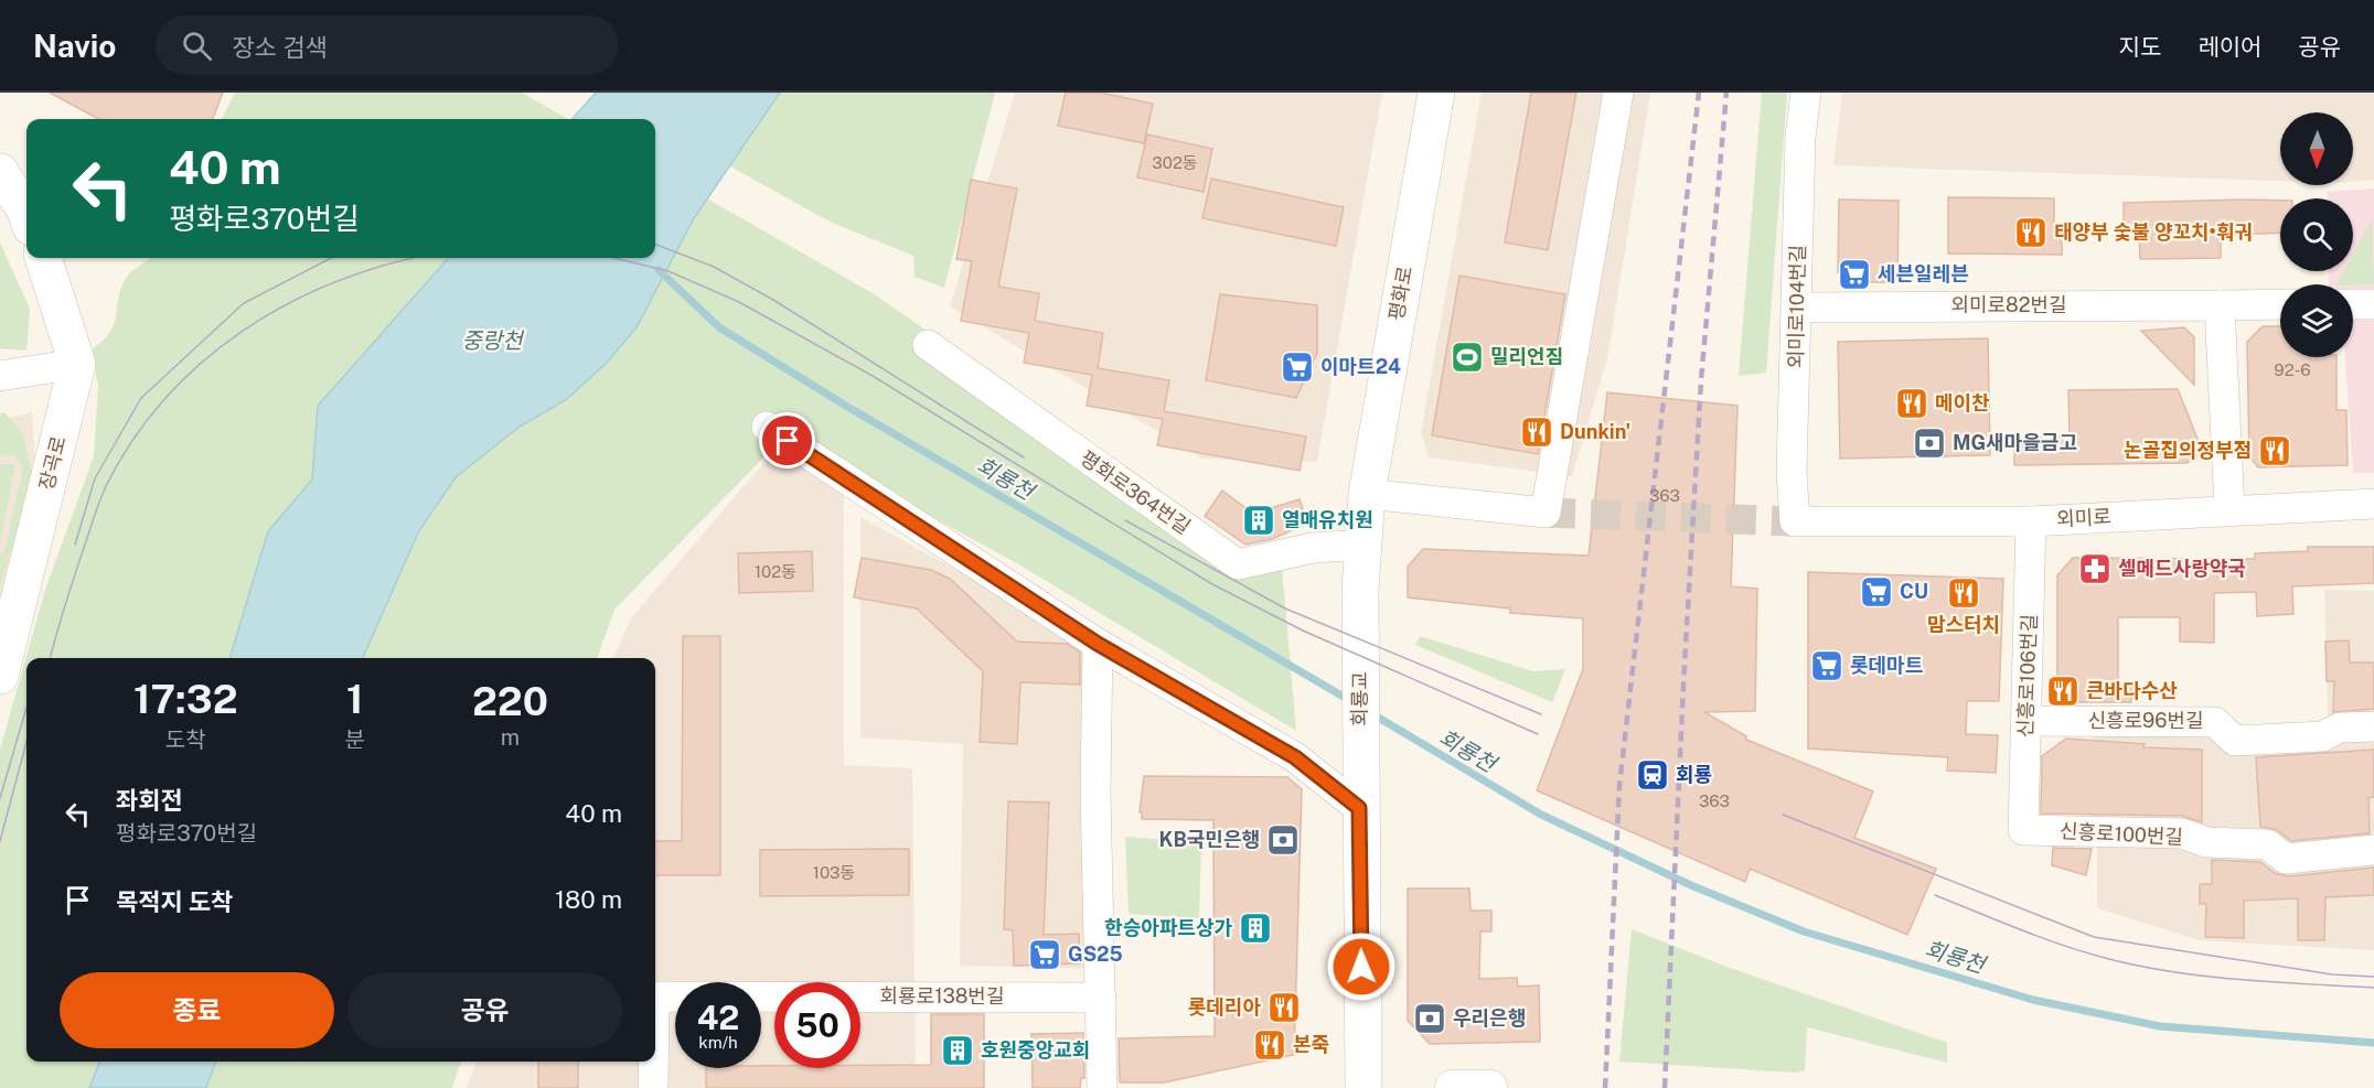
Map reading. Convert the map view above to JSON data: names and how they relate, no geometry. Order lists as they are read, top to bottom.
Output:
{
  "streets": {
    "main road": ["평화로", "장곡로", "회룡교"],
    "street": [
      "외미로82번길",
      "외미로104번길",
      "평화로364번길",
      "외미로",
      "신흥로106번길",
      "신흥로96번길",
      "신흥로100번길",
      "회룡로138번길"
    ]
  },
  "crossings": [
    ["평화로", "평화로364번길"],
    ["평화로", "회룡교"],
    ["외미로82번길", "외미로104번길"],
    ["외미로104번길", "외미로"],
    ["외미로", "신흥로106번길"],
    ["신흥로106번길", "신흥로96번길"],
    ["신흥로106번길", "신흥로100번길"]
  ],
  "water": ["중랑천", "회룡천"],
  "places": {
    "restaurant": [
      "태양부 숯불 양꼬치•훠궈",
      "메이찬",
      "Dunkin'",
      "논골집의정부점",
      "맘스터치",
      "큰바다수산",
      "롯데리아",
      "본죽"
    ],
    "supermarket": [
      "세븐일레븐",
      "이마트24",
      "CU",
      "롯데마트",
      "GS25"
    ],
    "sports": ["밀리언짐"],
    "bank": ["MG새마을금고", "KB국민은행", "우리은행"],
    "building": ["열매유치원", "한승아파트상가", "호원중앙교회"],
    "pharmacy": ["셀메드사랑약국"],
    "station": ["회룡"]
  },
  "house_numbers": [
    "302동",
    "92-6",
    "363",
    "102동",
    "363",
    "103동"
  ],
  "north": "bottom",
  "page": {
    "header": "Navio",
    "search": "장소 검색",
    "nav": ["지도", "레이어", "공유"],
    "turn": ["40 m", "평화로370번길"],
    "eta": [
      "17:32",
      "도착",
      "1",
      "분",
      "220",
      "m"
    ],
    "list": [
      {
        "name": "좌회전",
        "note": "평화로370번길",
        "value": "40 m"
      },
      {
        "name": "목적지 도착",
        "value": "180 m"
      }
    ],
    "buttons": ["종료", "공유"],
    "speed": "42 km/h",
    "limit": "50"
  }
}
